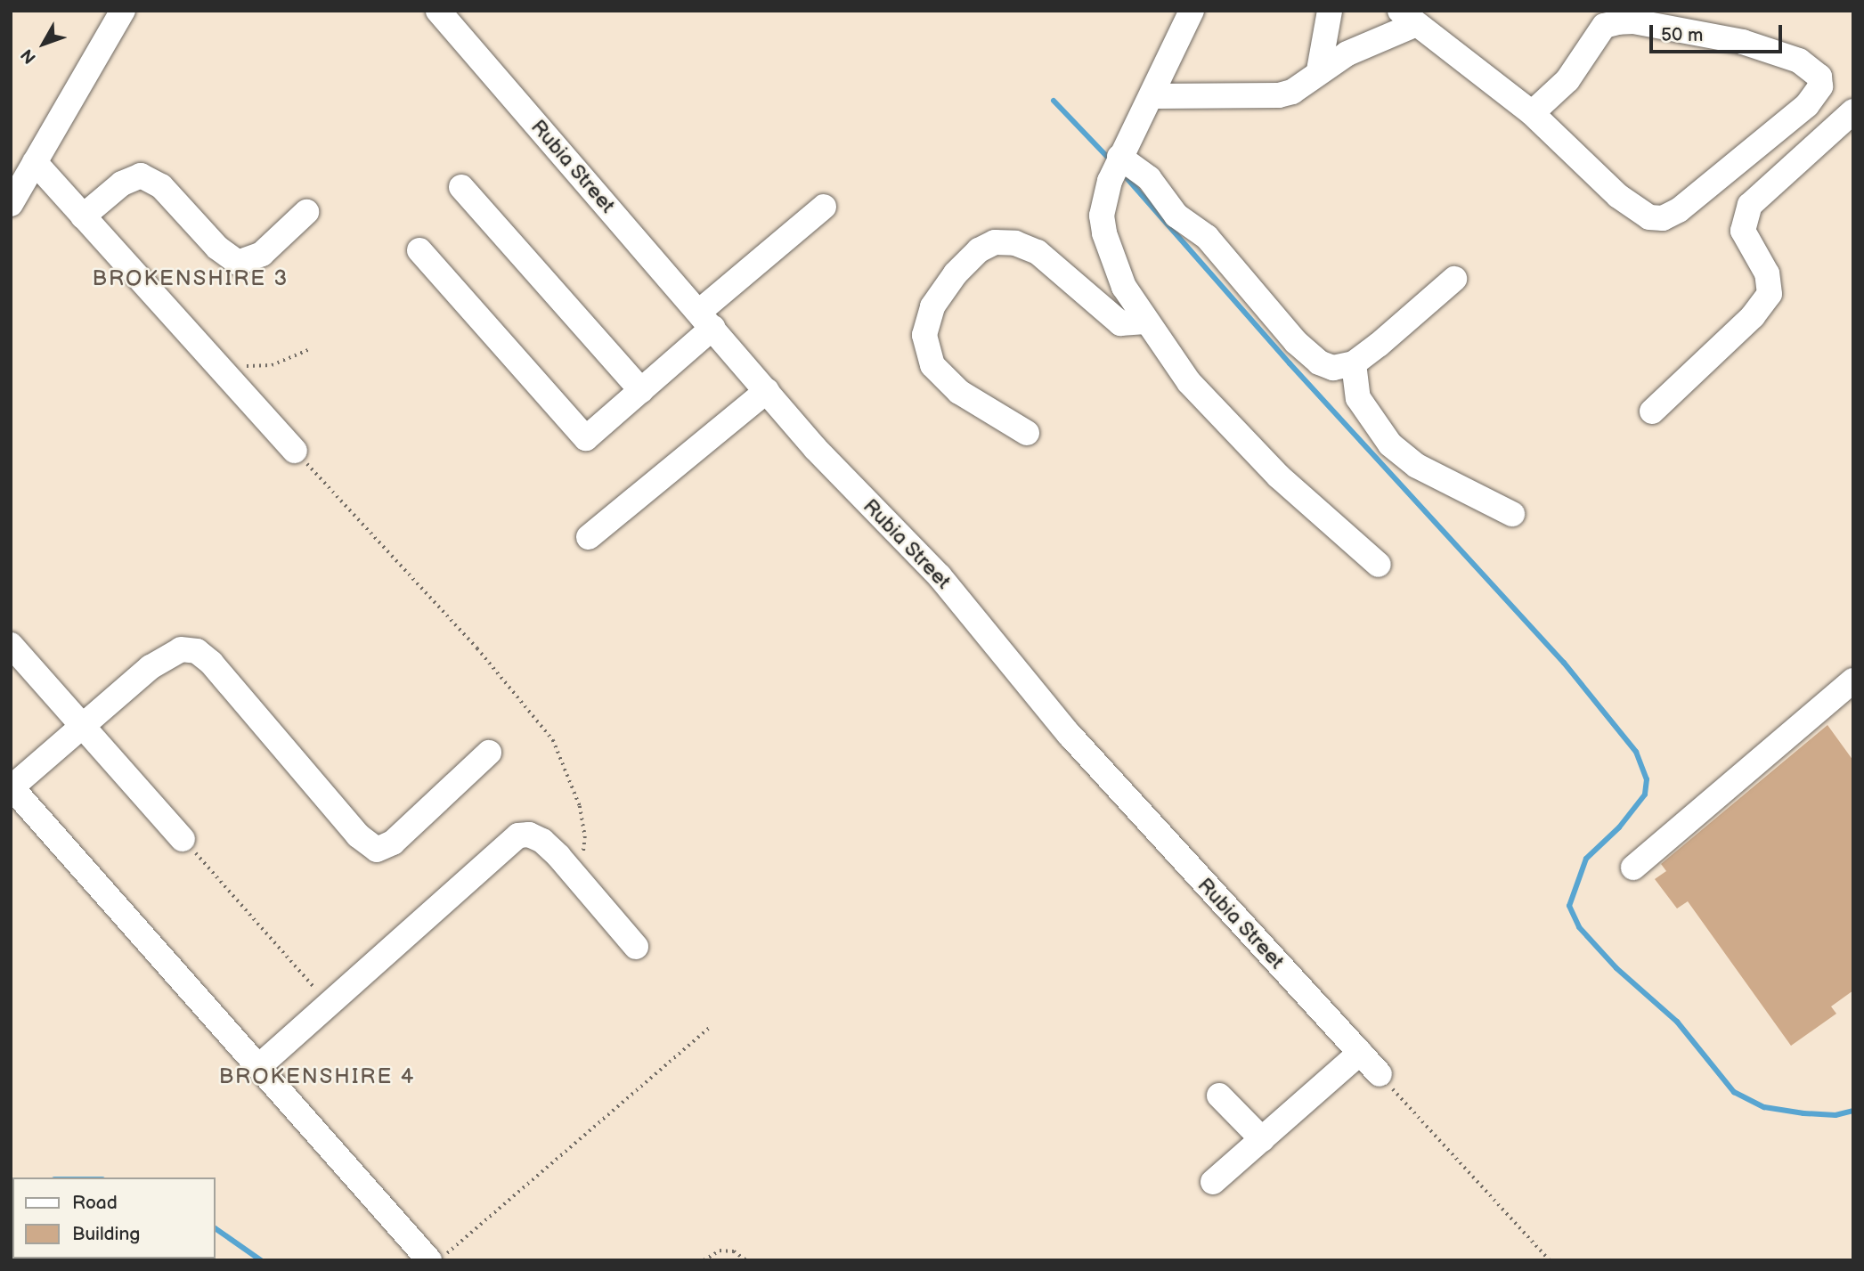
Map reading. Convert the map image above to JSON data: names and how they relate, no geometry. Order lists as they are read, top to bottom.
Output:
{
  "streets": {
    "street": ["Rubia Street"]
  },
  "districts": ["BROKENSHIRE 3", "BROKENSHIRE 4"],
  "legend": ["Road", "Building"],
  "scale_bar": "50 m",
  "north": "bottom left"
}
